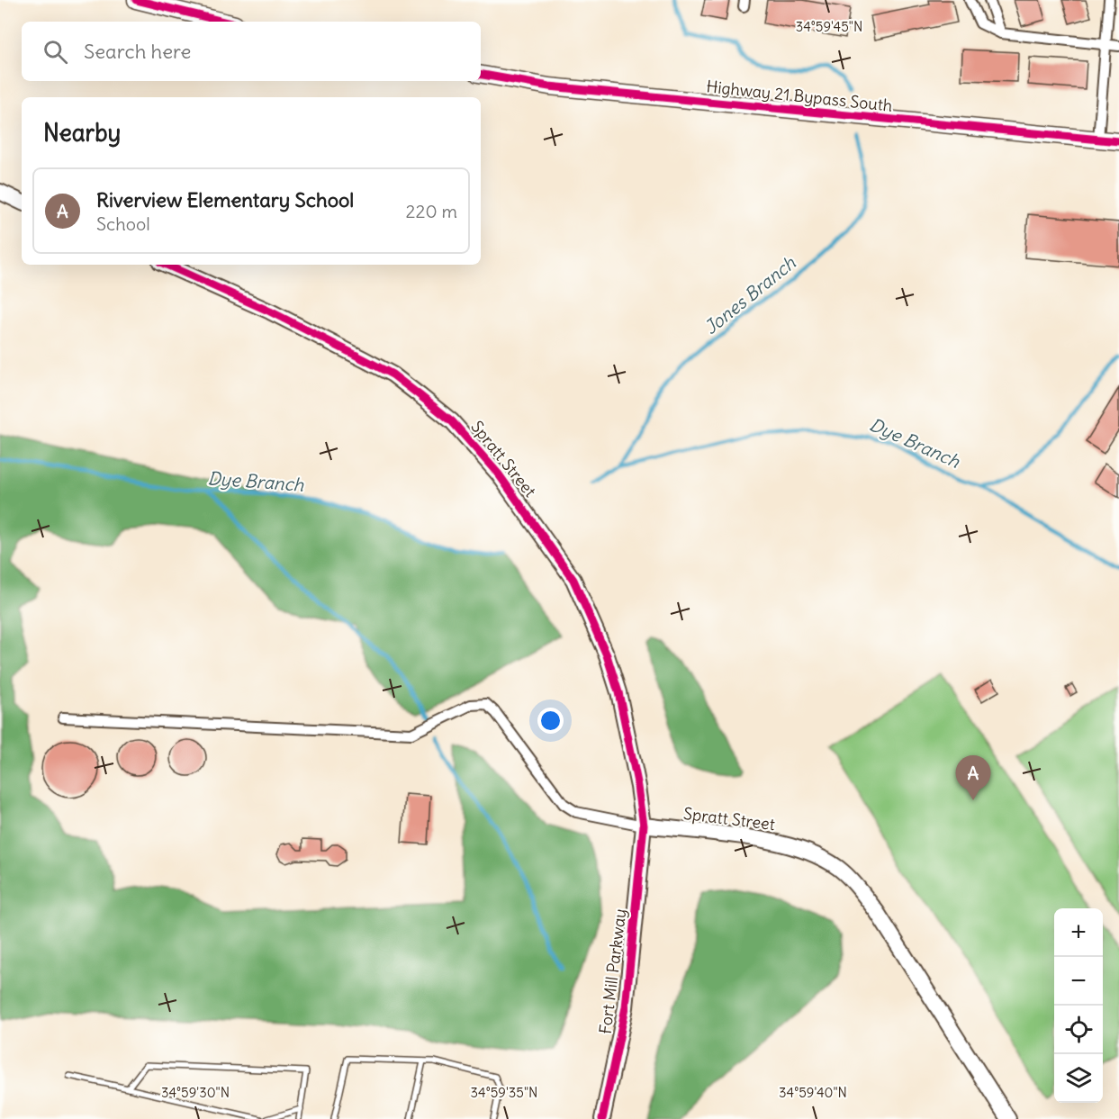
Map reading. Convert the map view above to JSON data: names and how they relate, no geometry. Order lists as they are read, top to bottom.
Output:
{
  "streets": {
    "main road": ["Highway 21 Bypass South", "Spratt Street", "Fort Mill Parkway"]
  },
  "crossings": [
    ["Spratt Street", "Fort Mill Parkway"]
  ],
  "water": ["Jones Branch", "Dye Branch"],
  "page": {
    "search": "Search here",
    "heading": "Nearby",
    "list": [
      {
        "mark": "A",
        "name": "Riverview Elementary School",
        "note": "School",
        "value": "220 m"
      }
    ],
    "pins": "A",
    "map_buttons": ["+", "−"]
  },
  "coordinates": [
    "34°59'45\"N",
    "34°59'30\"N",
    "34°59'35\"N",
    "34°59'40\"N"
  ]
}
